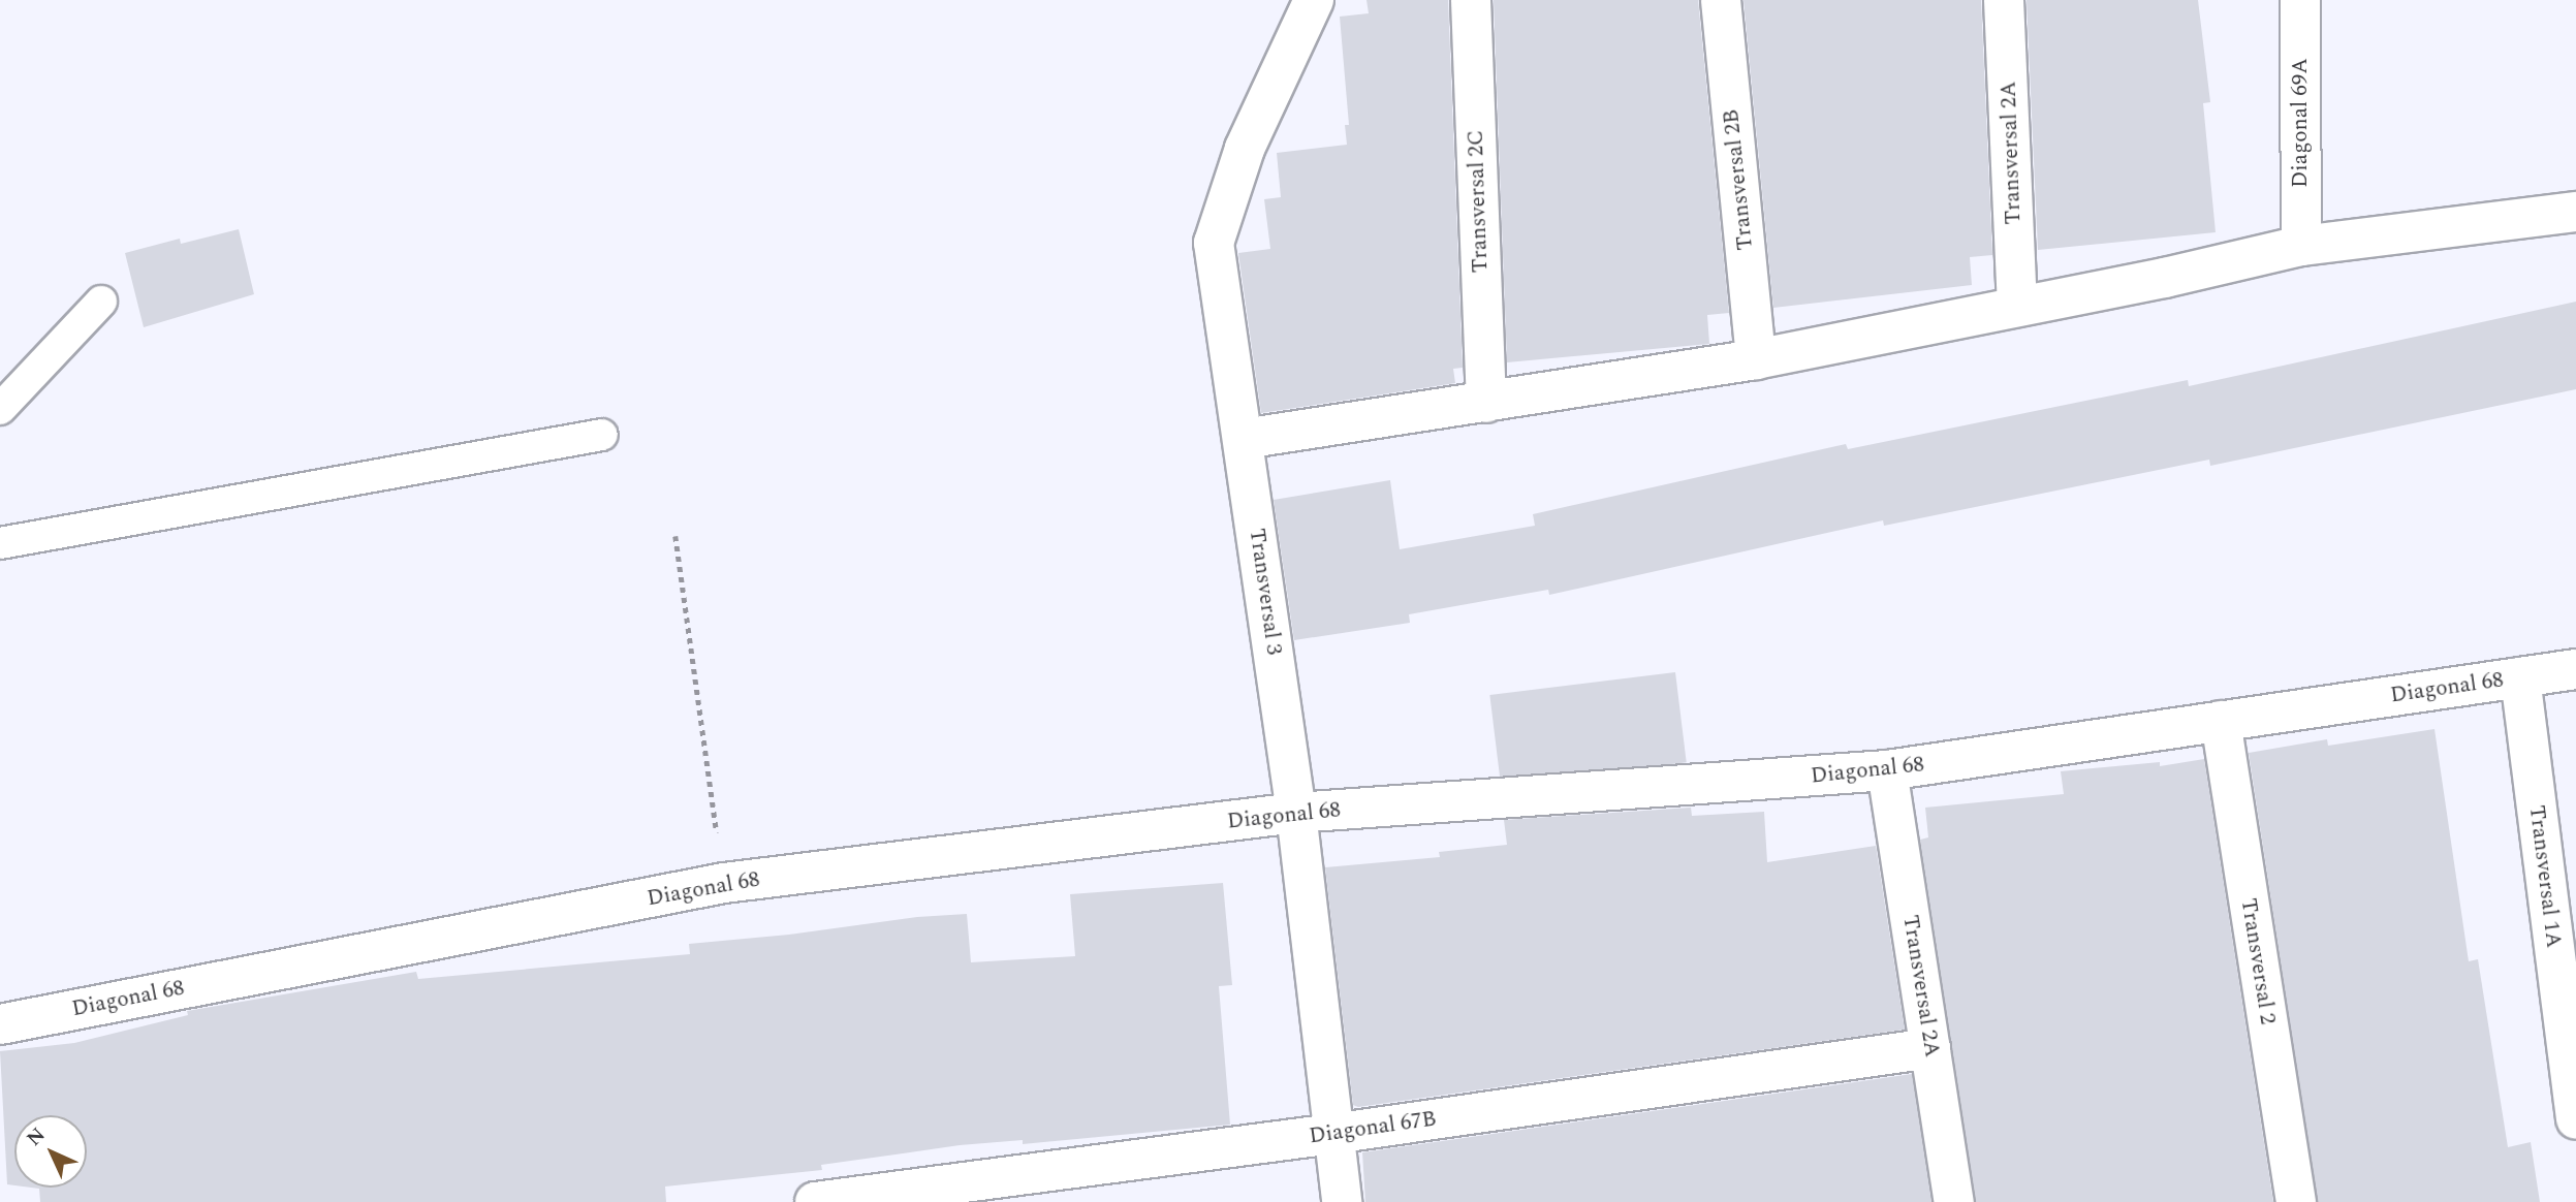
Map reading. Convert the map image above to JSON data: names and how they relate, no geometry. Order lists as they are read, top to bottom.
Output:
{
  "streets": {
    "street": [
      "Diagonal 69A",
      "Transversal 2A",
      "Transversal 2B",
      "Transversal 2C",
      "Transversal 3",
      "Diagonal 68",
      "Transversal 1A",
      "Transversal 2",
      "Diagonal 67B"
    ]
  },
  "crossings": [
    ["Transversal 2A", "Diagonal 68"],
    ["Transversal 2A", "Diagonal 67B"],
    ["Transversal 3", "Diagonal 68"],
    ["Transversal 3", "Diagonal 67B"],
    ["Diagonal 68", "Transversal 1A"],
    ["Diagonal 68", "Transversal 2"]
  ],
  "north": "top left"
}
